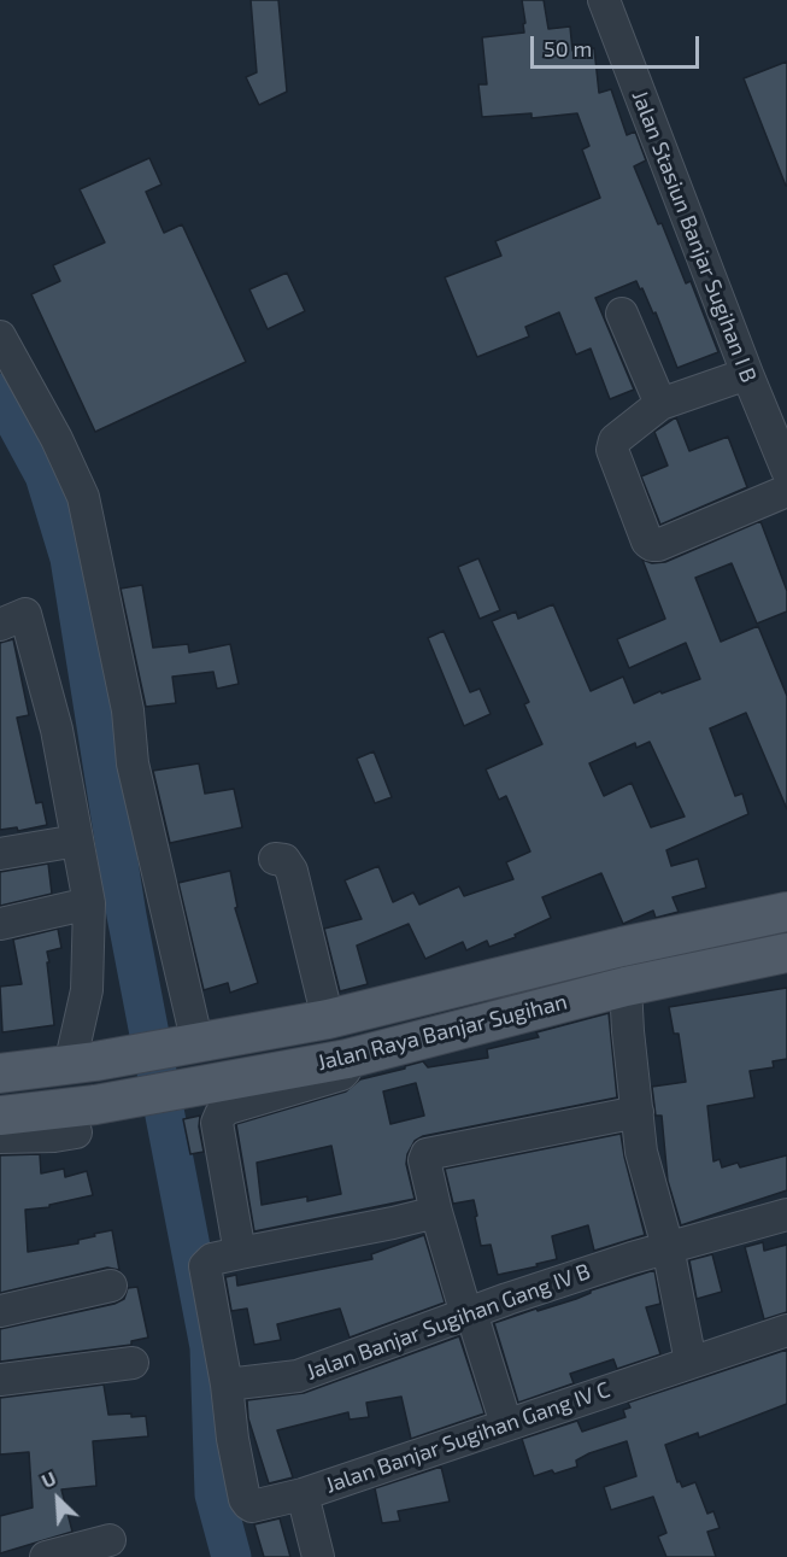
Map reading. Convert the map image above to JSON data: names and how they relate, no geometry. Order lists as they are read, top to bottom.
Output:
{
  "streets": {
    "main road": ["Jalan Raya Banjar Sugihan"],
    "street": ["Jalan Stasiun Banjar Sugihan I B", "Jalan Banjar Sugihan Gang IV B", "Jalan Banjar Sugihan Gang IV C"]
  },
  "crossings": [
    ["Jalan Banjar Sugihan Gang IV B", "Jalan Banjar Sugihan Gang IV C"]
  ],
  "scale_bar": "50 m",
  "north": "top left"
}
